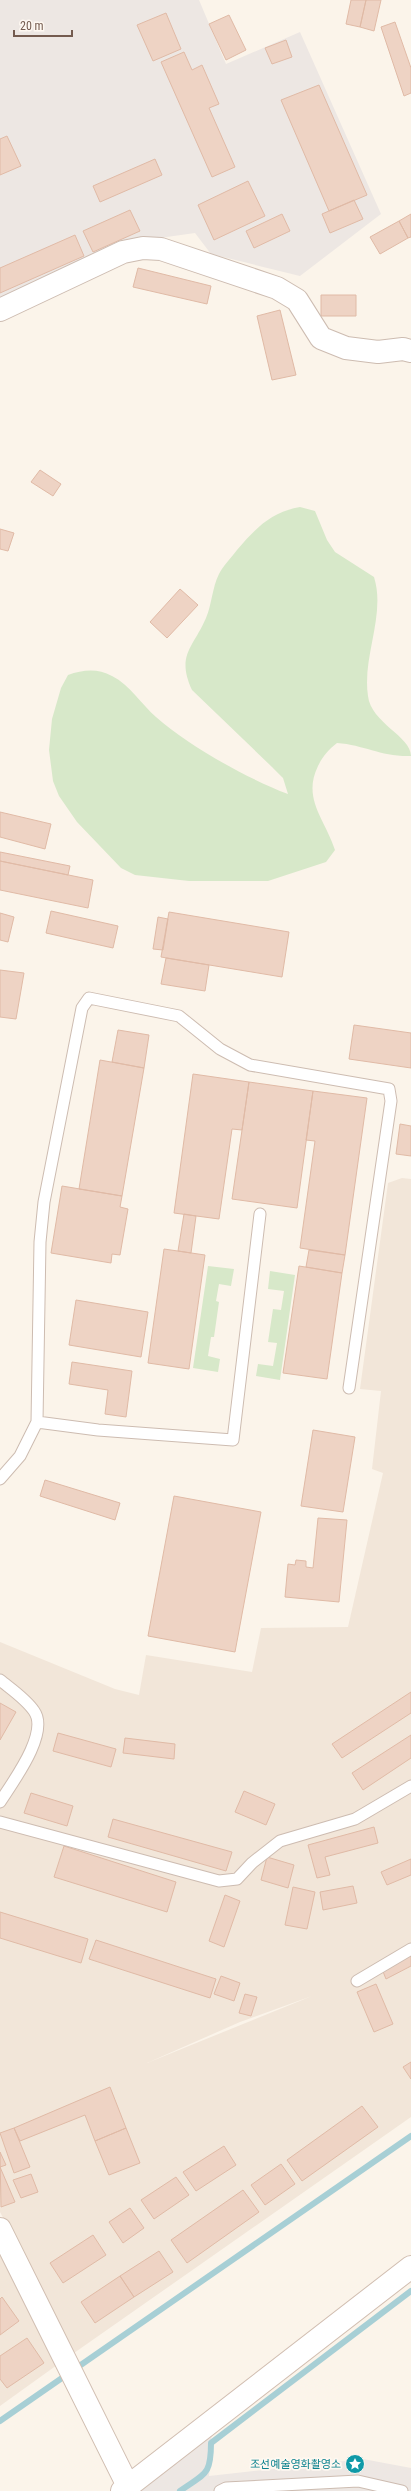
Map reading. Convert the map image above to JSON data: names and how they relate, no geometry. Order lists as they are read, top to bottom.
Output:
{
  "places": {
    "place": ["조선예술영화촬영소"]
  },
  "scale_bar": "20 m"
}
